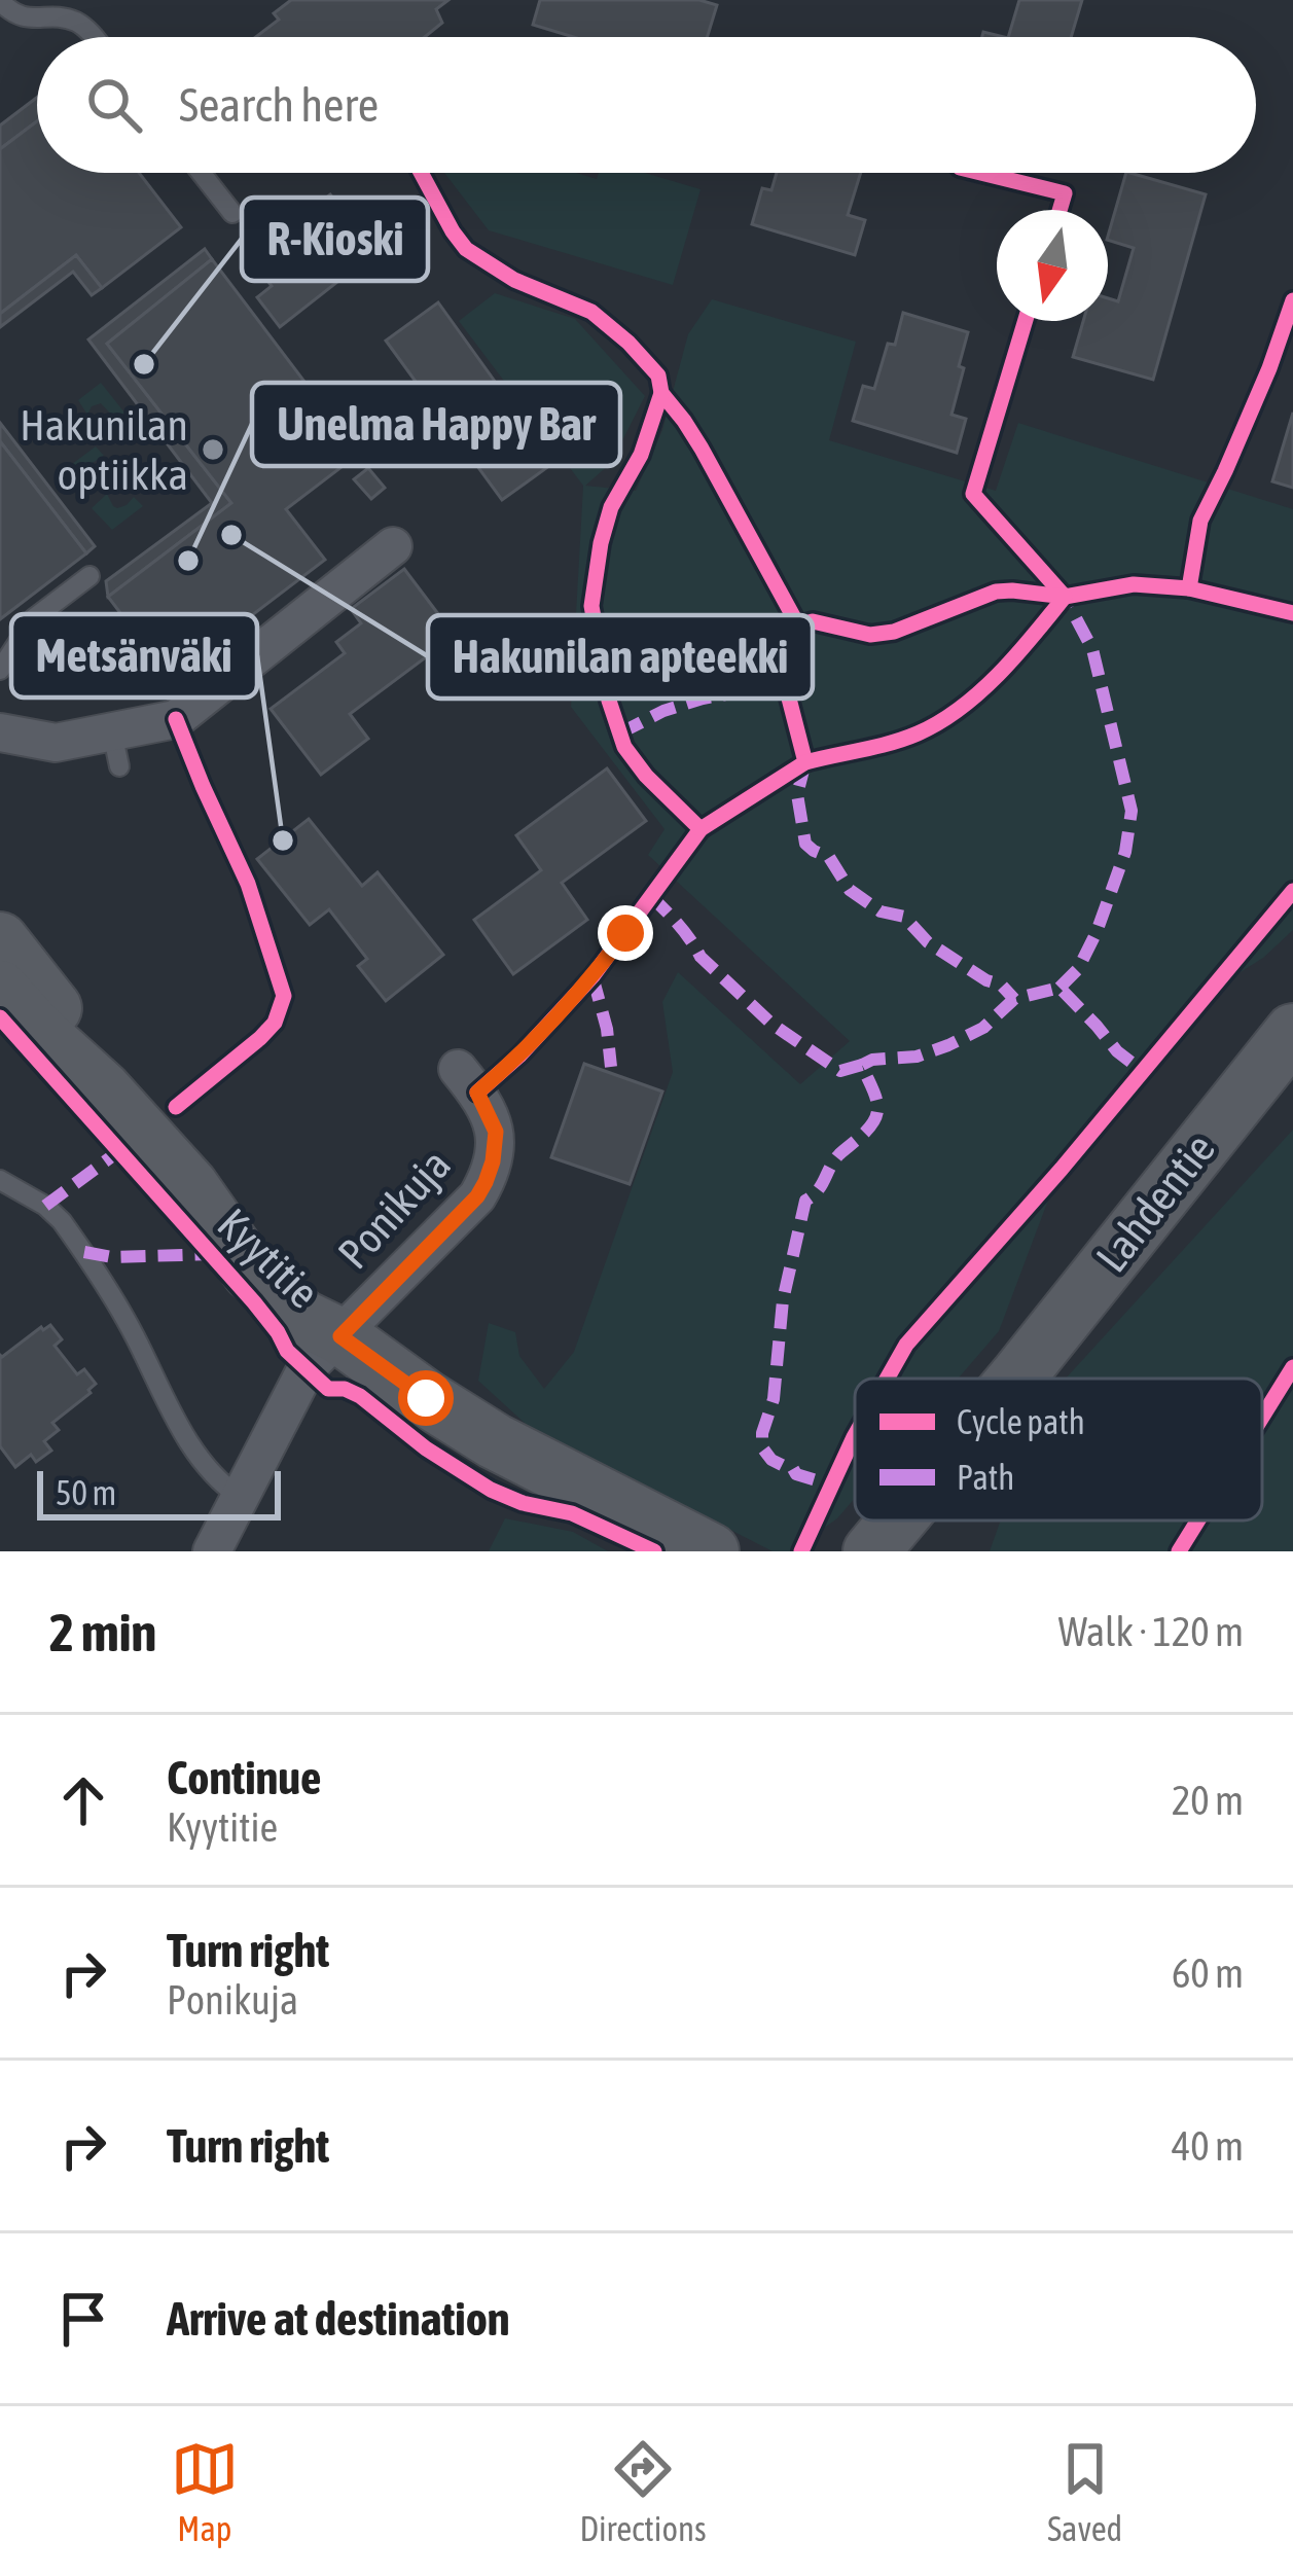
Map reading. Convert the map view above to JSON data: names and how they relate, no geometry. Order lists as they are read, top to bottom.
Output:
{
  "streets": {
    "main road": ["Lahdentie", "Kyytitie"],
    "street": ["Ponikuja"]
  },
  "crossings": [
    ["Ponikuja", "Kyytitie"]
  ],
  "places": [
    "R-Kioski",
    "Hakunilan optiikka",
    "Hakunilan apteekki",
    "Unelma Happy Bar",
    "Metsänväki"
  ],
  "legend": ["Cycle path", "Path"],
  "scale_bar": "50 m",
  "north": "bottom",
  "page": {
    "search": "Search here",
    "scale": "50 m",
    "heading": ["2 min", "Walk · 120 m"],
    "list": [
      ["Continue", "Kyytitie", "20 m"],
      ["Turn right", "Ponikuja", "60 m"],
      ["Turn right", "40 m"],
      "Arrive at destination"
    ],
    "nav": ["Map", "Directions", "Saved"]
  }
}
